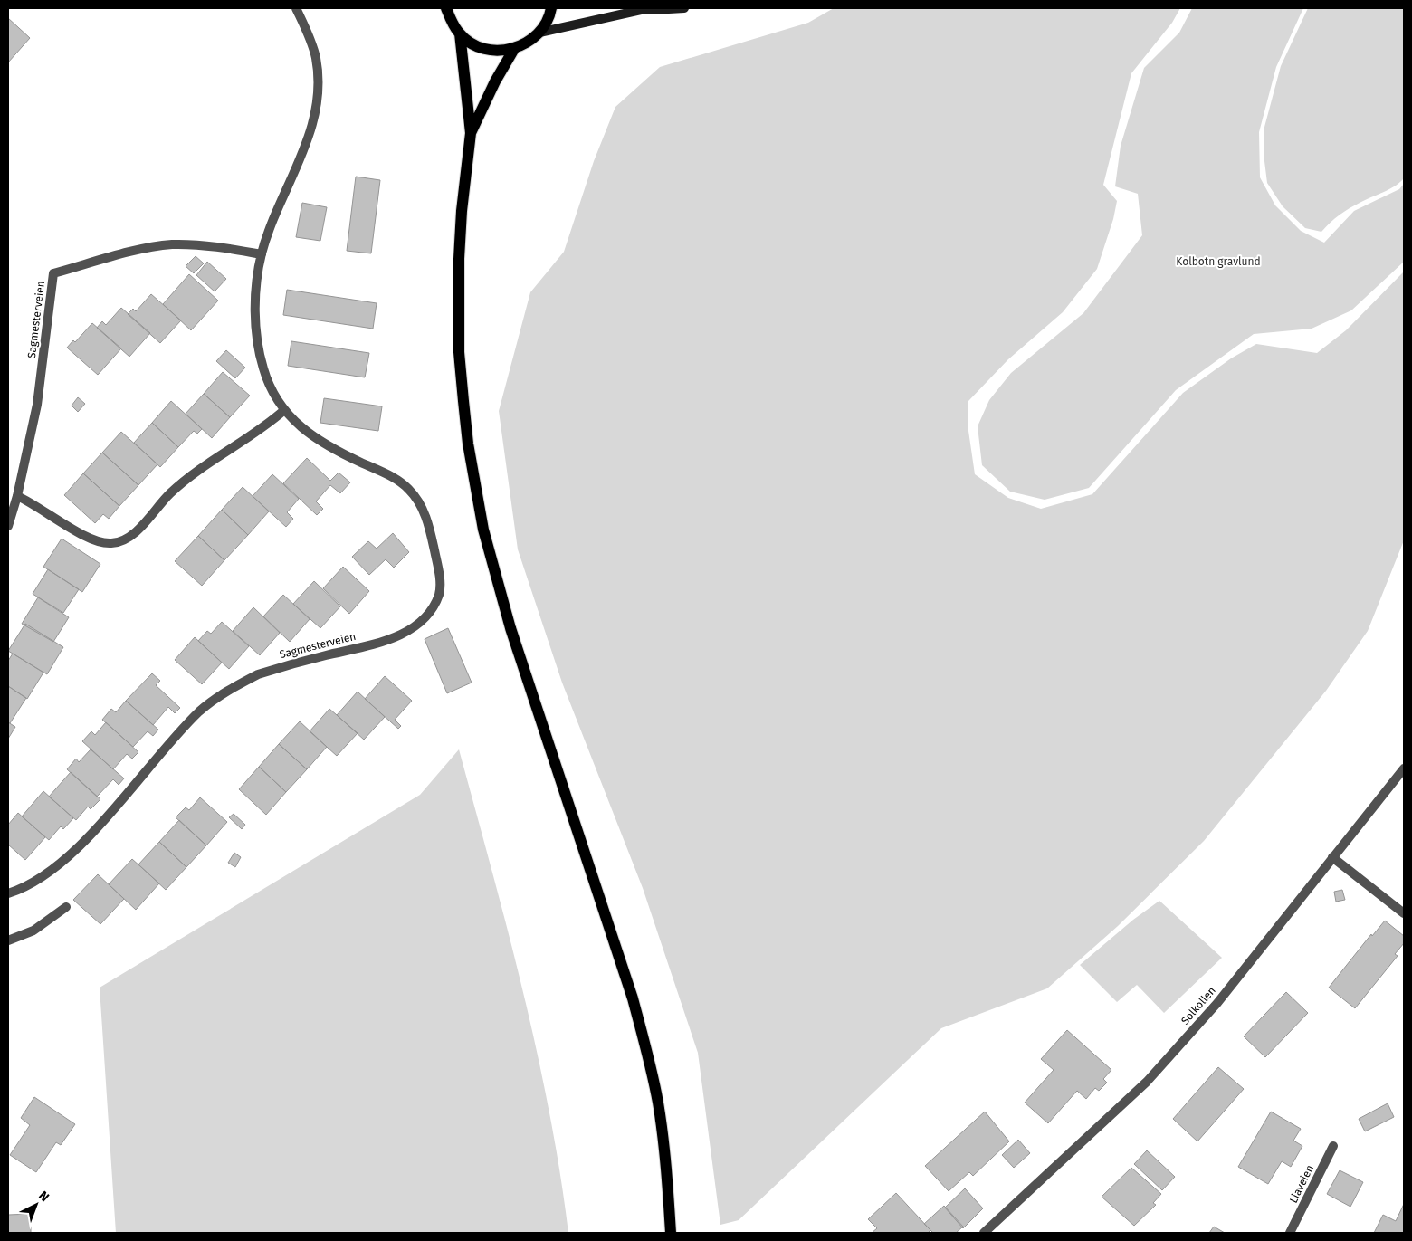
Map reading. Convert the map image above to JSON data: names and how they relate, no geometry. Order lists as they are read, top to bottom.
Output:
{
  "streets": {
    "street": ["Sagmesterveien", "Solkollen", "Liaveien"]
  },
  "parks": ["Kolbotn gravlund"],
  "north": "top right"
}
